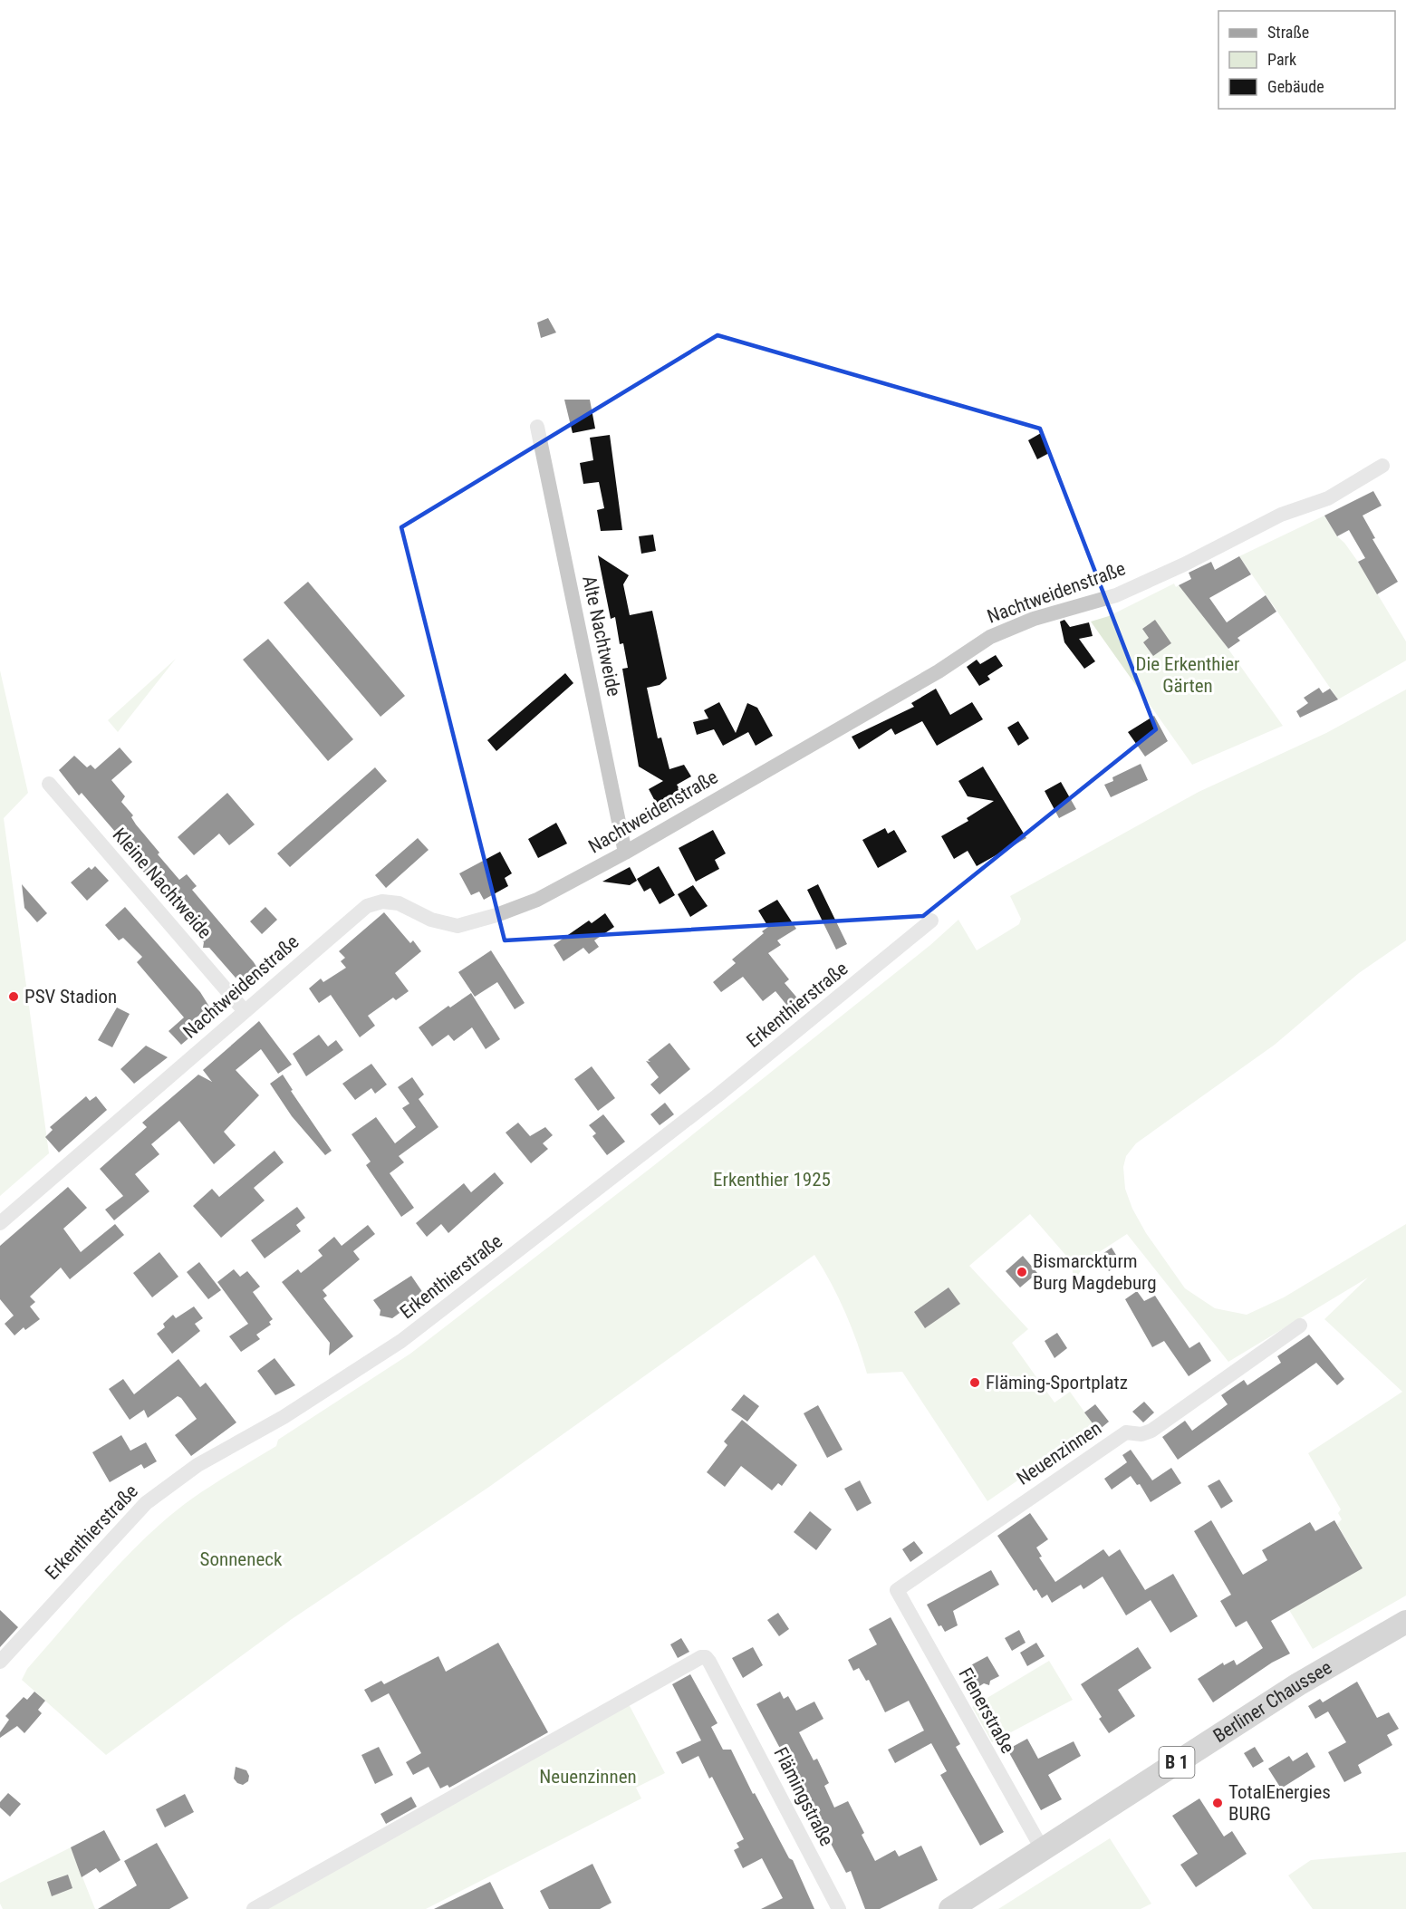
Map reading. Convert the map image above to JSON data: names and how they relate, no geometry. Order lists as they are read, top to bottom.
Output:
{
  "streets": {
    "main road": ["Berliner Chaussee", "B 1"],
    "street": [
      "Nachtweidenstraße",
      "Alte Nachtweide",
      "Kleine Nachtweide",
      "Erkenthierstraße",
      "Neuenzinnen",
      "Fienerstraße",
      "Flämingstraße"
    ]
  },
  "crossings": [
    ["Nachtweidenstraße", "Alte Nachtweide"],
    ["Nachtweidenstraße", "Kleine Nachtweide"],
    ["Neuenzinnen", "Fienerstraße"],
    ["Berliner Chaussee", "Fienerstraße"]
  ],
  "parks": [
    "Die Erkenthier Gärten",
    "Erkenthier 1925",
    "Sonneneck",
    "Neuenzinnen"
  ],
  "places": [
    "PSV Stadion",
    "Bismarckturm Burg Magdeburg",
    "Fläming-Sportplatz",
    "TotalEnergies BURG"
  ],
  "legend": ["Straße", "Park", "Gebäude"]
}
